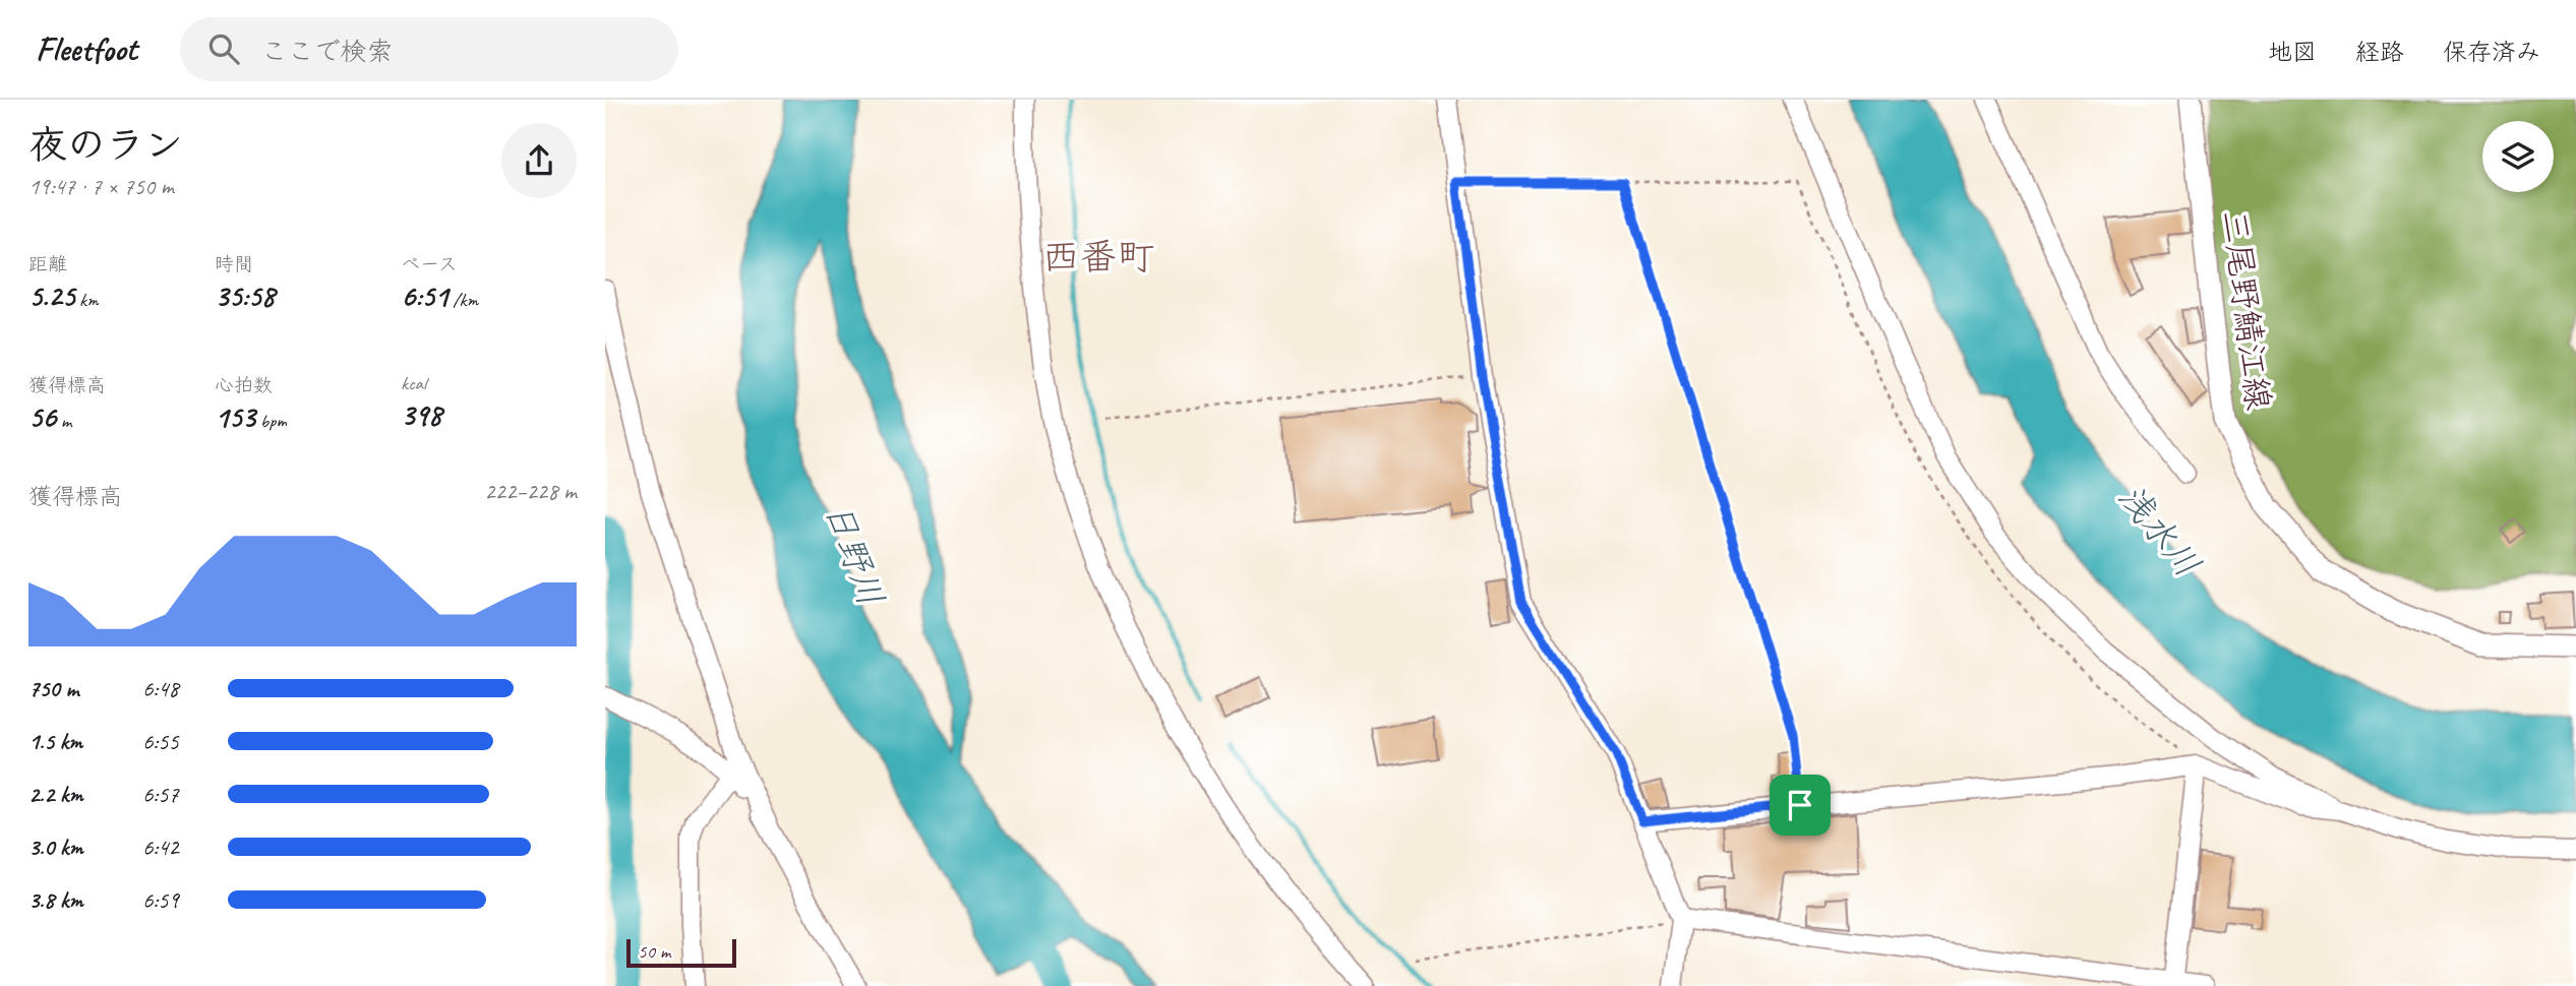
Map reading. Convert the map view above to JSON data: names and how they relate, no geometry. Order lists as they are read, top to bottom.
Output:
{
  "streets": {
    "main road": ["三尾野鯖江線"]
  },
  "districts": ["西番町"],
  "water": ["浅水川", "日野川"],
  "scale_bar": "50 m",
  "page": {
    "header": "Fleetfoot",
    "search": "ここで検索",
    "nav": ["地図", "経路", "保存済み"],
    "heading": ["夜のラン", "19:47 · 7 × 750 m"],
    "stats": [
      ["距離", "5.25 km"],
      ["時間", "35:58"],
      ["ペース", "6:51 /km"],
      ["獲得標高", "56 m"],
      ["心拍数", "153 bpm"],
      ["kcal", "398"]
    ],
    "chart": ["獲得標高", "222–228 m"],
    "list": [
      {
        "name": "750 m",
        "note": "6:48"
      },
      {
        "name": "1.5 km",
        "note": "6:55"
      },
      {
        "name": "2.2 km",
        "note": "6:57"
      },
      {
        "name": "3.0 km",
        "note": "6:42"
      },
      {
        "name": "3.8 km",
        "note": "6:59"
      }
    ],
    "scale": "50 m"
  }
}
